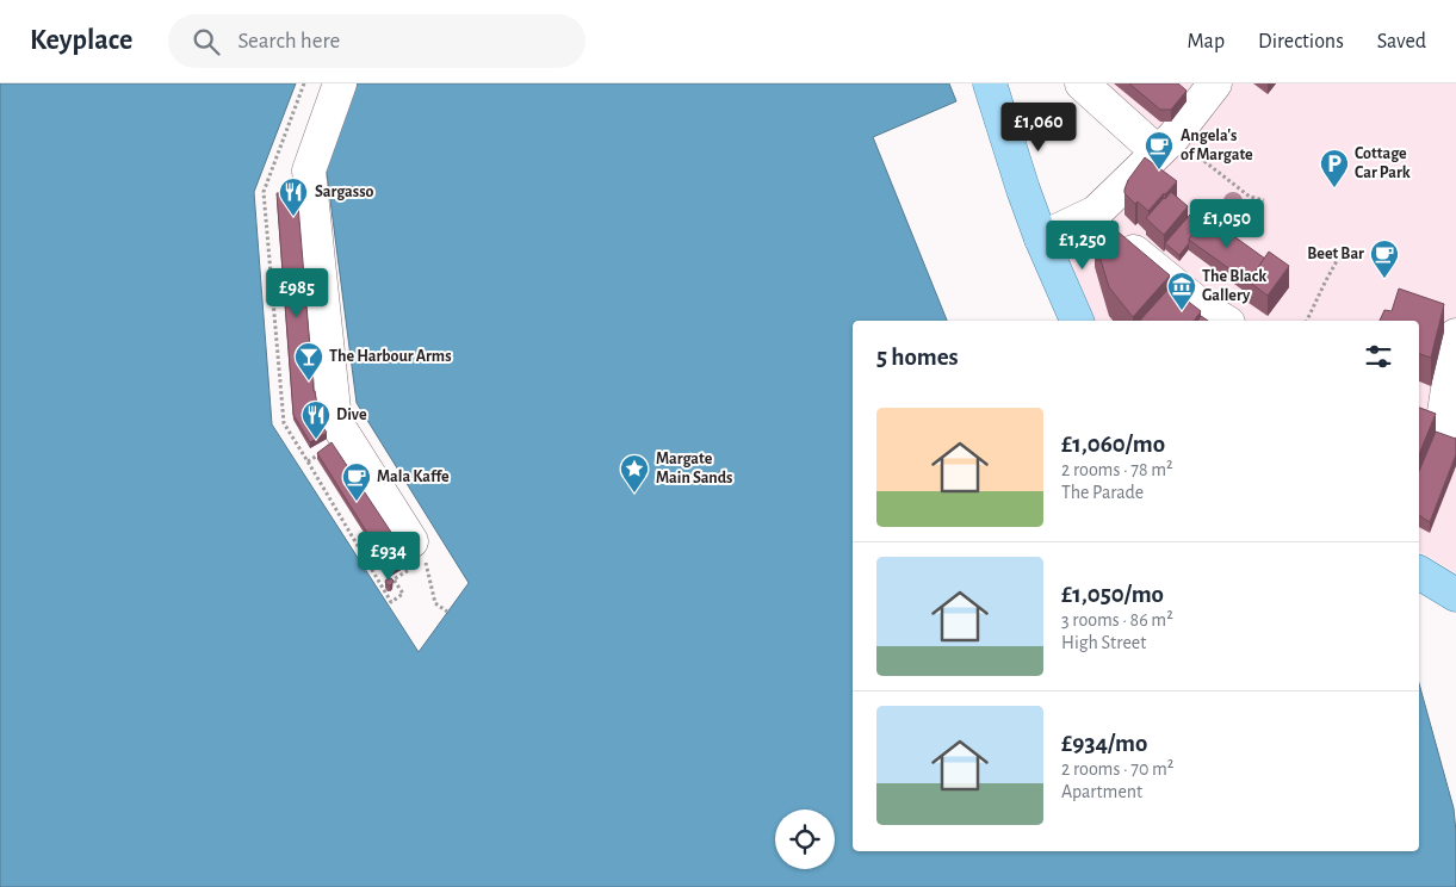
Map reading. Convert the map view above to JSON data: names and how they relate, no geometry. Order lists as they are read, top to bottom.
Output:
{
  "places": {
    "cafe": ["Angela's of Margate", "Beet Bar", "Mala Kaffe"],
    "parking": ["Cottage Car Park"],
    "restaurant": ["Sargasso", "Dive"],
    "museum": ["The Black Gallery"],
    "bar": ["The Harbour Arms"],
    "place": ["Margate Main Sands"]
  },
  "page": {
    "header": "Keyplace",
    "search": "Search here",
    "nav": ["Map", "Directions", "Saved"],
    "price": [
      "£1,060",
      "£1,050",
      "£1,250",
      "£985",
      "£934"
    ],
    "heading": "5 homes",
    "list": [
      {
        "name": "£1,060/mo",
        "note": "2 rooms · 78 m² · The Parade"
      },
      {
        "name": "£1,050/mo",
        "note": "3 rooms · 86 m² · High Street"
      },
      {
        "name": "£934/mo",
        "note": "2 rooms · 70 m² · Apartment"
      }
    ]
  }
}
